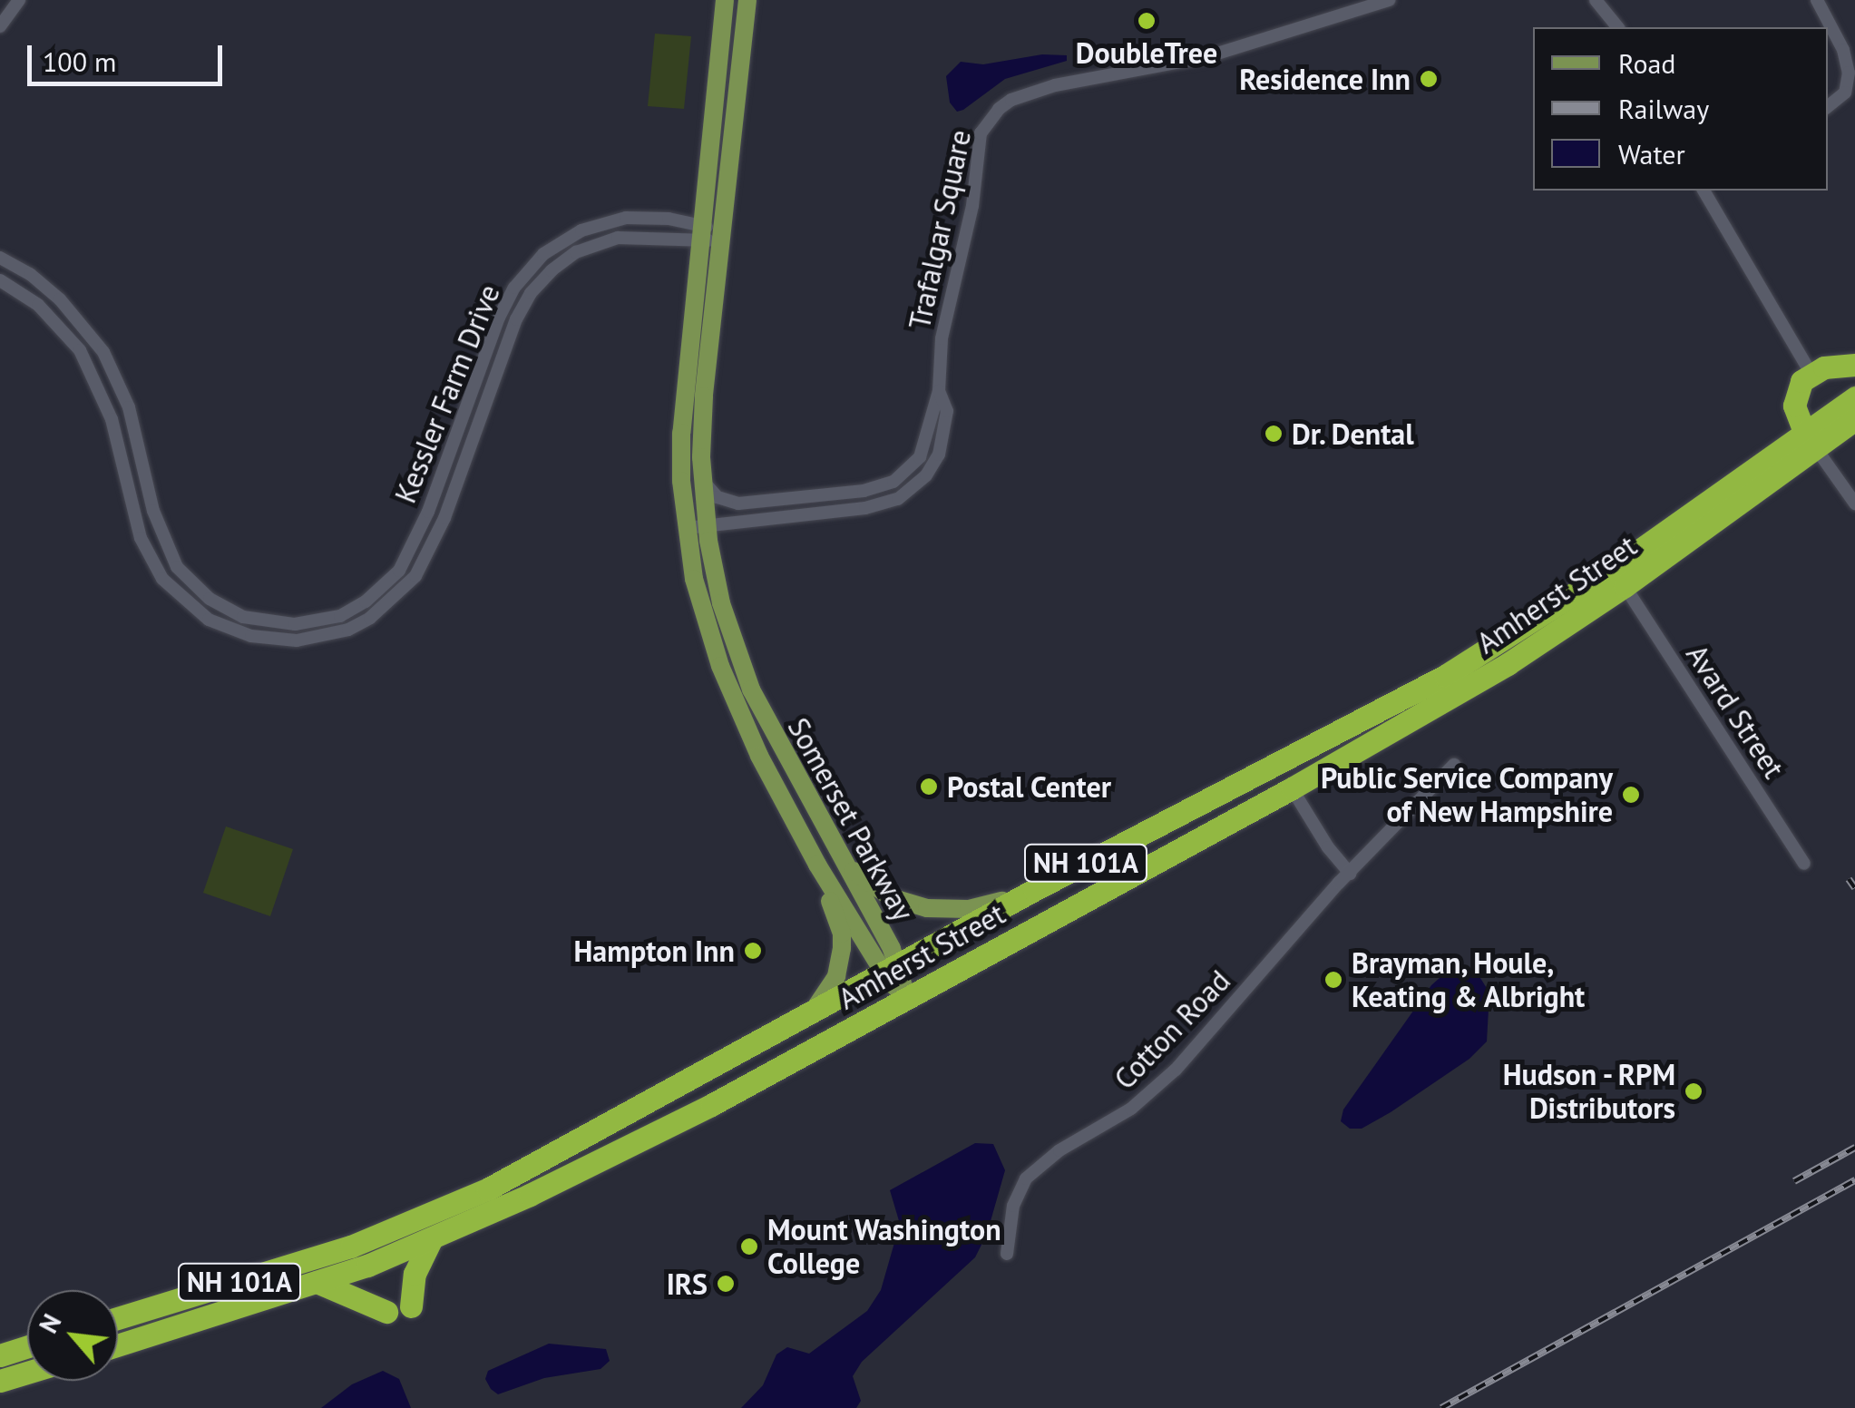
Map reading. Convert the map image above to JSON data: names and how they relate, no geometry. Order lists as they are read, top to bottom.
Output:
{
  "streets": {
    "highway": ["Amherst Street", "NH 101A"],
    "main road": ["Somerset Parkway"],
    "street": [
      "Trafalgar Square",
      "Kessler Farm Drive",
      "Avard Street",
      "Cotton Road"
    ]
  },
  "crossings": [
    ["Trafalgar Square", "Somerset Parkway"],
    ["Kessler Farm Drive", "Somerset Parkway"],
    ["Amherst Street", "Avard Street"],
    ["Amherst Street", "Somerset Parkway"]
  ],
  "places": [
    "DoubleTree",
    "Residence Inn",
    "Dr. Dental",
    "Postal Center",
    "Public Service Company of New Hampshire",
    "Hampton Inn",
    "Brayman, Houle, Keating & Albright",
    "Hudson - RPM Distributors",
    "Mount Washington College",
    "IRS"
  ],
  "legend": ["Road", "Railway", "Water"],
  "scale_bar": "100 m",
  "north": "top left"
}
